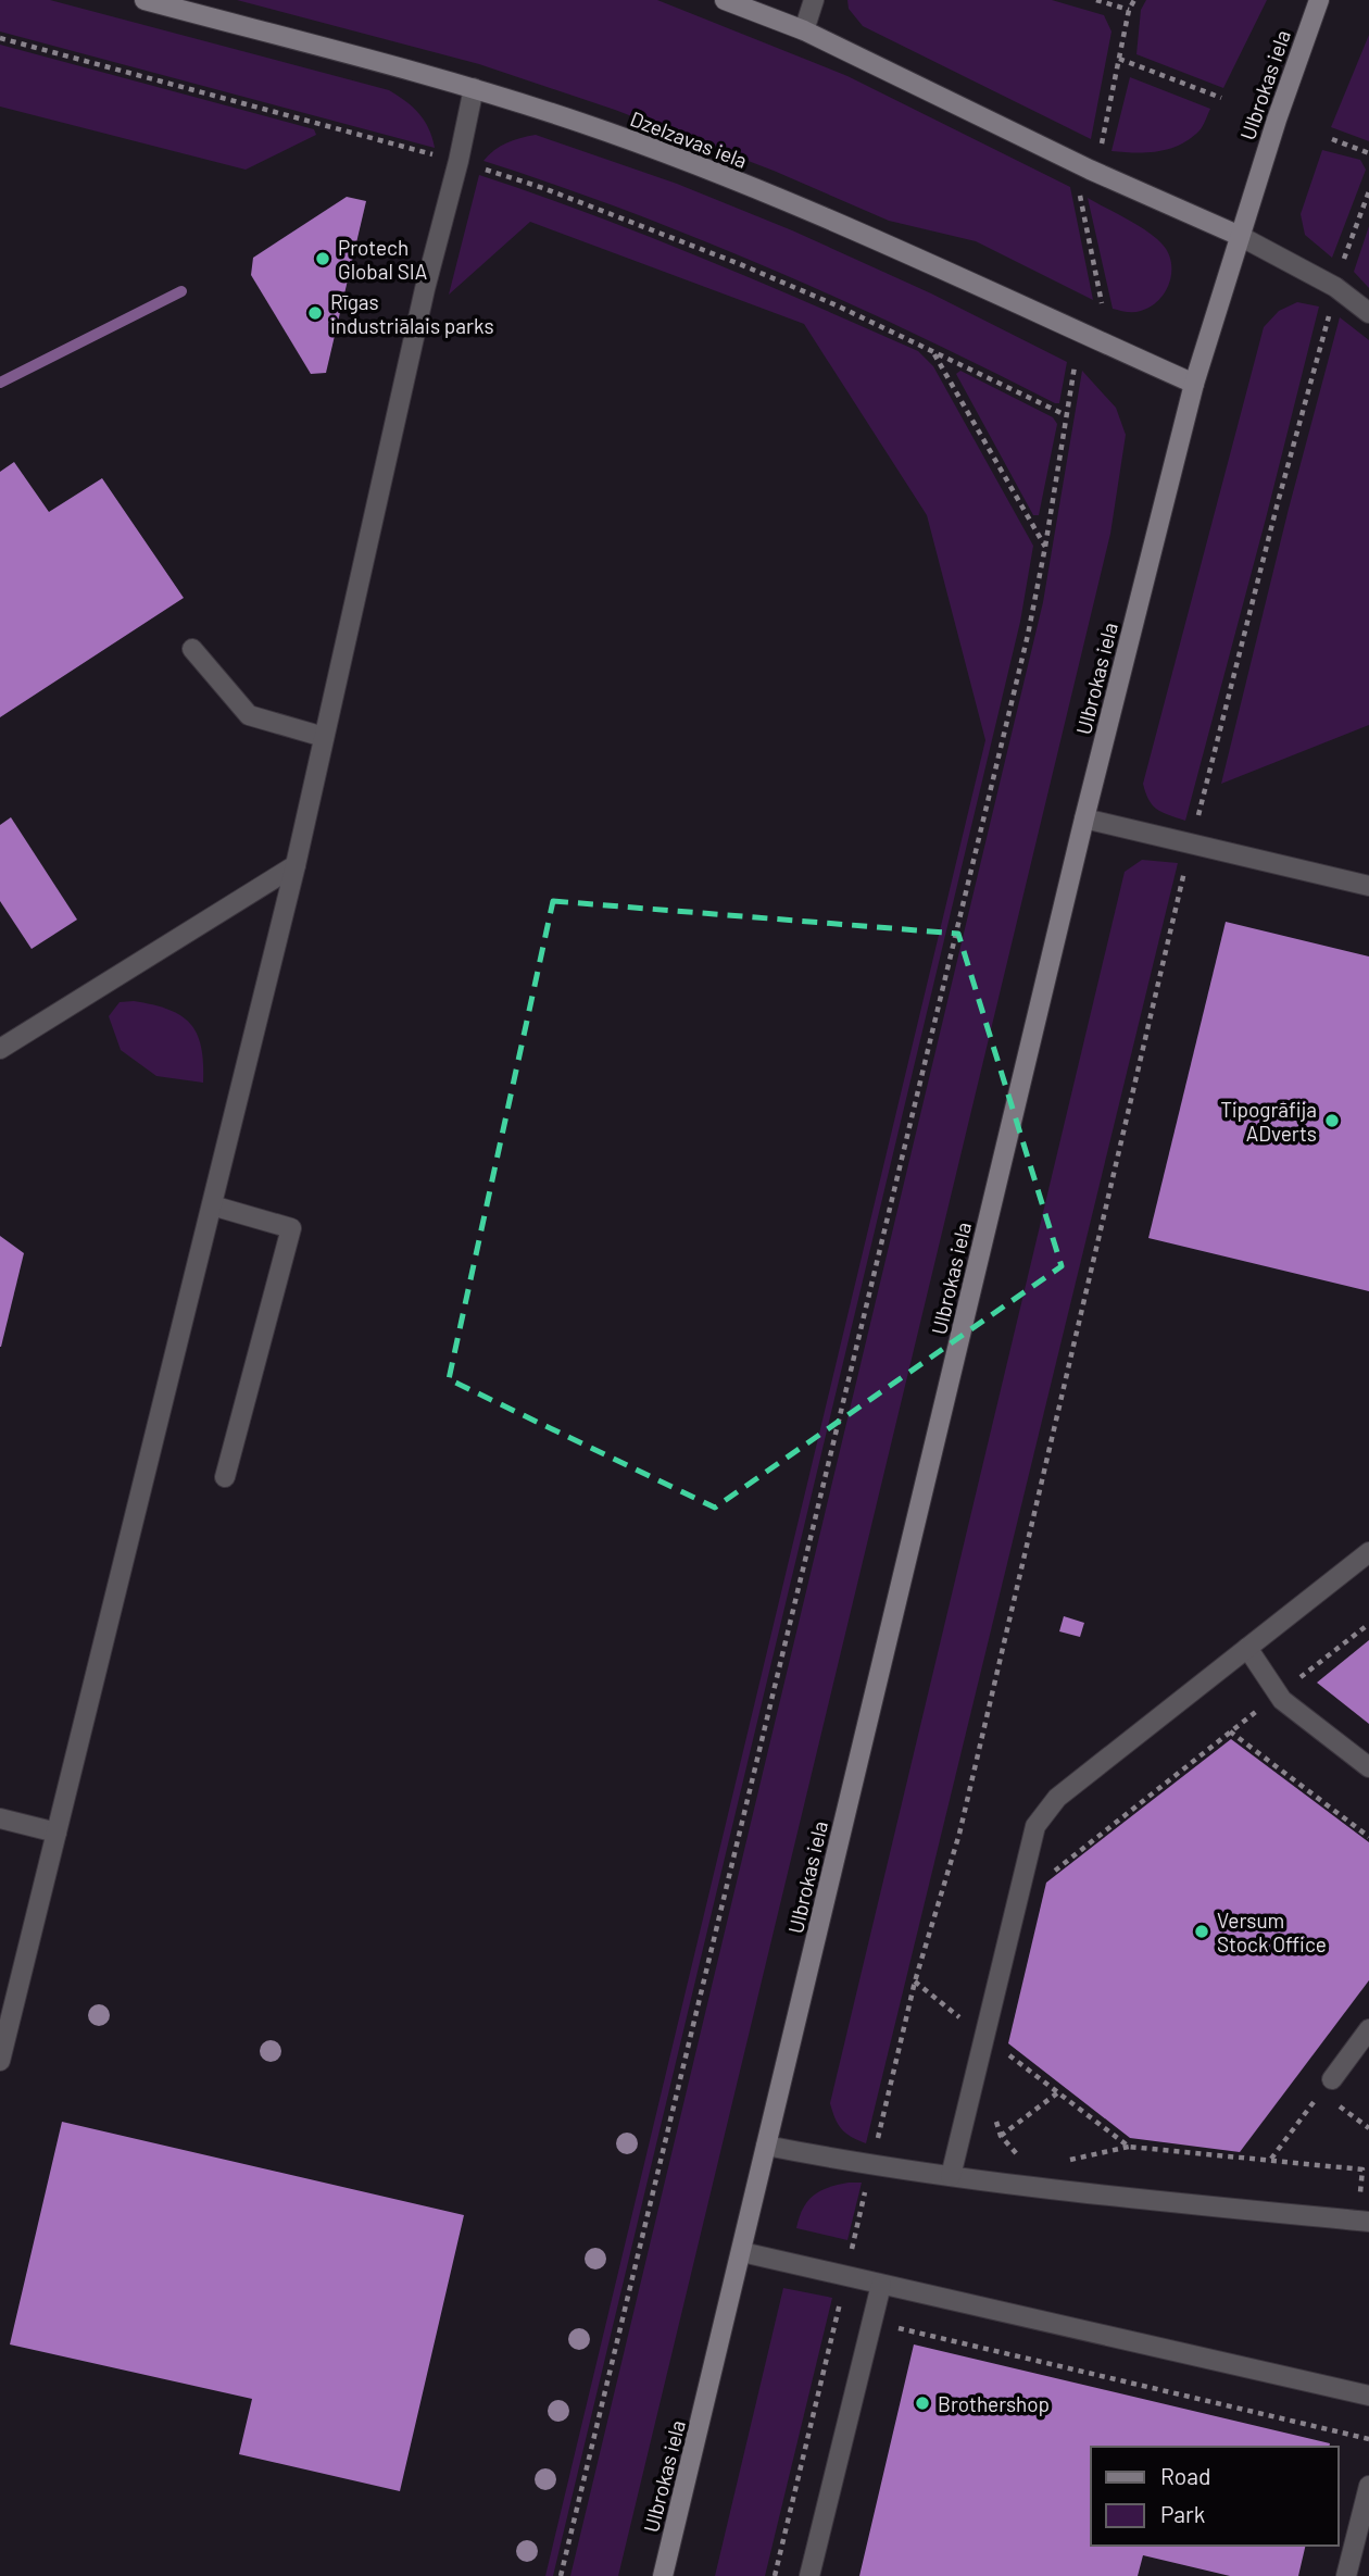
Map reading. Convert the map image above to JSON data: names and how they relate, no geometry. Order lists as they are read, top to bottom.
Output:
{
  "streets": {
    "main road": ["Ulbrokas iela", "Dzelzavas iela"]
  },
  "crossings": [
    ["Ulbrokas iela", "Dzelzavas iela"]
  ],
  "places": [
    "Protech Global SIA",
    "Rīgas industriālais parks",
    "Tipogrāfija ADverts",
    "Versum Stock Office",
    "Brothershop"
  ],
  "legend": ["Road", "Park"]
}
